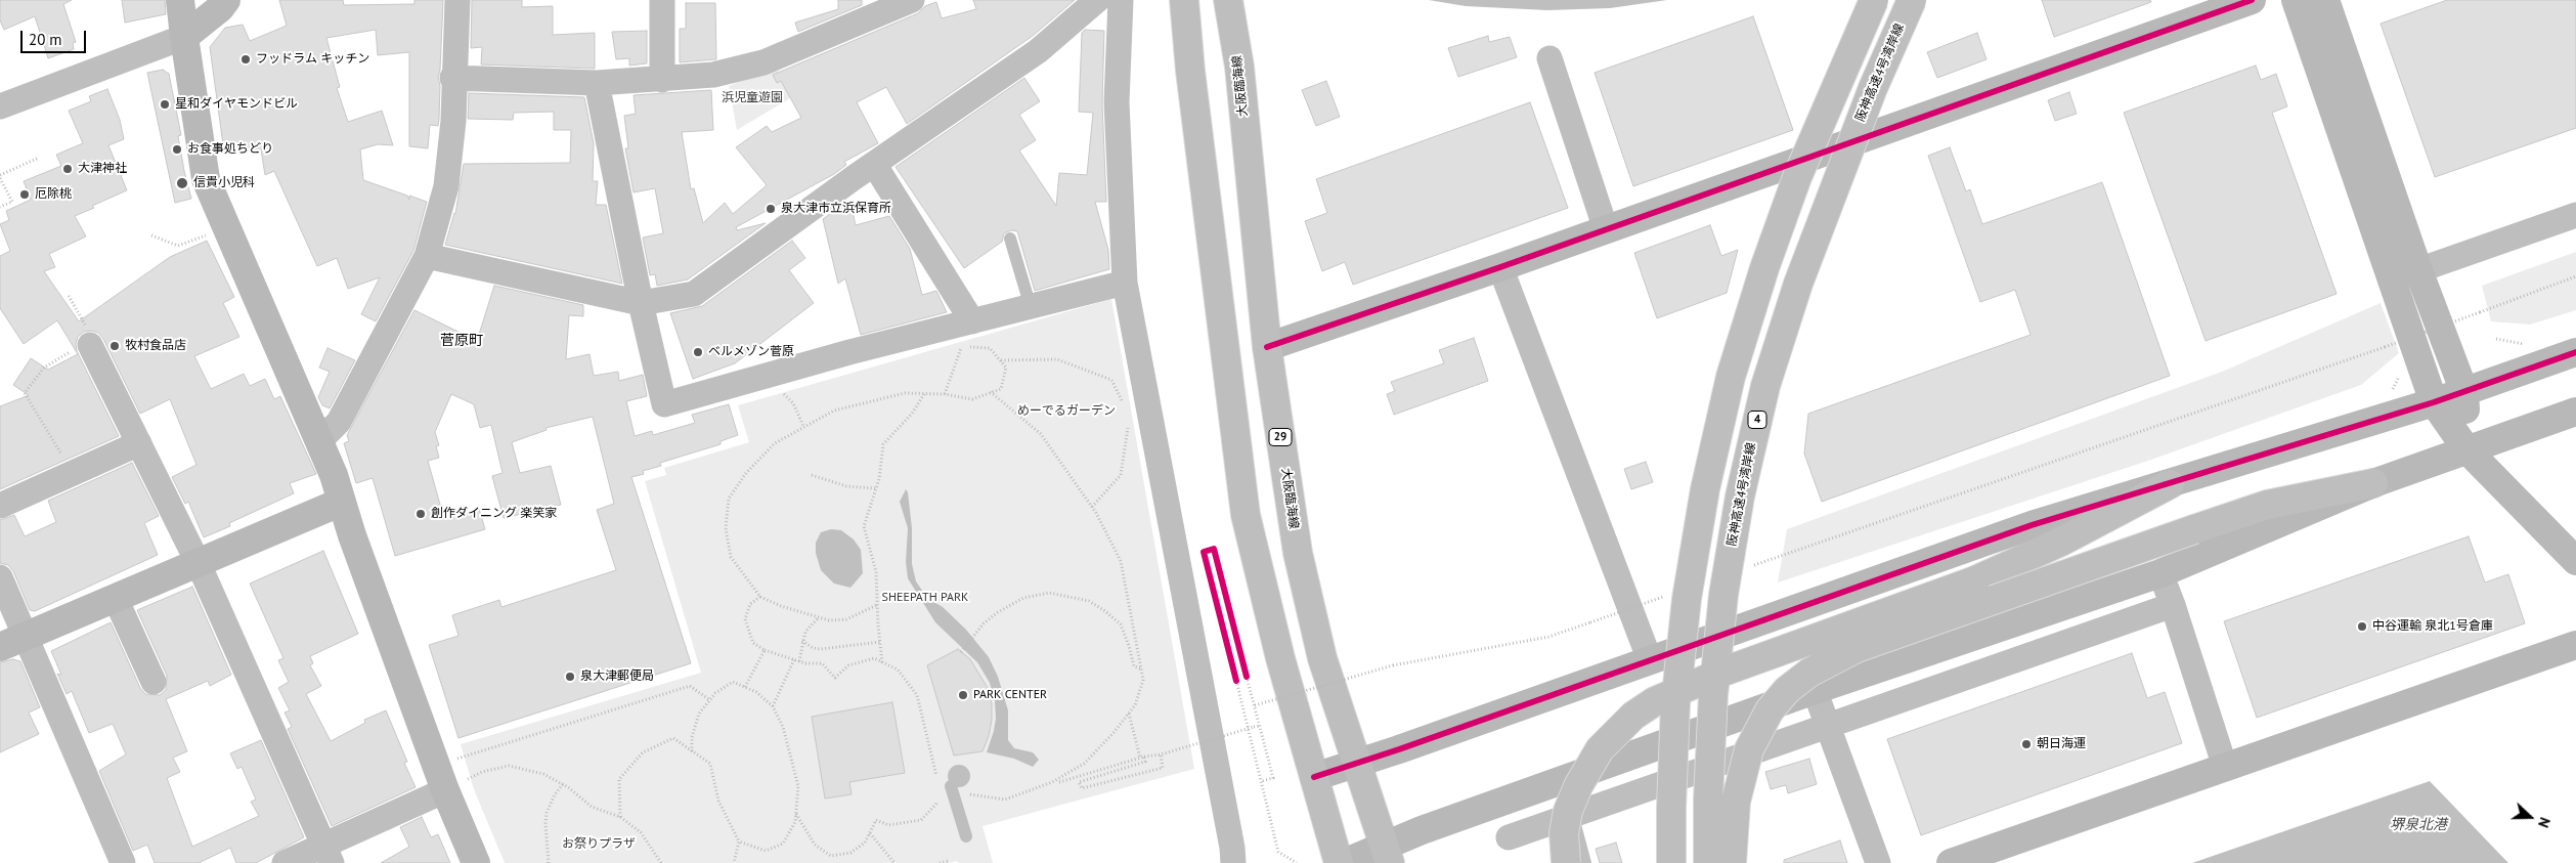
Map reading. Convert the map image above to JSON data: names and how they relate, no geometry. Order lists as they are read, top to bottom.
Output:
{
  "streets": {
    "main road": [
      "阪神高速4号湾岸線",
      "大阪臨海線",
      "4",
      "29"
    ]
  },
  "districts": ["菅原町"],
  "water": ["堺泉北港"],
  "parks": [
    "浜児童遊園",
    "めーでるガーデン",
    "SHEEPATH PARK",
    "お祭りプラザ"
  ],
  "places": [
    "フッドラム キッチン",
    "星和ダイヤモンドビル",
    "お食事処ちどり",
    "大津神社",
    "信貴小児科",
    "厄除桃",
    "泉大津市立浜保育所",
    "牧村食品店",
    "ベルメゾン菅原",
    "創作ダイニング 楽笑家",
    "中谷運輸 泉北1号倉庫",
    "泉大津郵便局",
    "PARK CENTER",
    "朝日海運"
  ],
  "scale_bar": "20 m",
  "north": "right"
}
